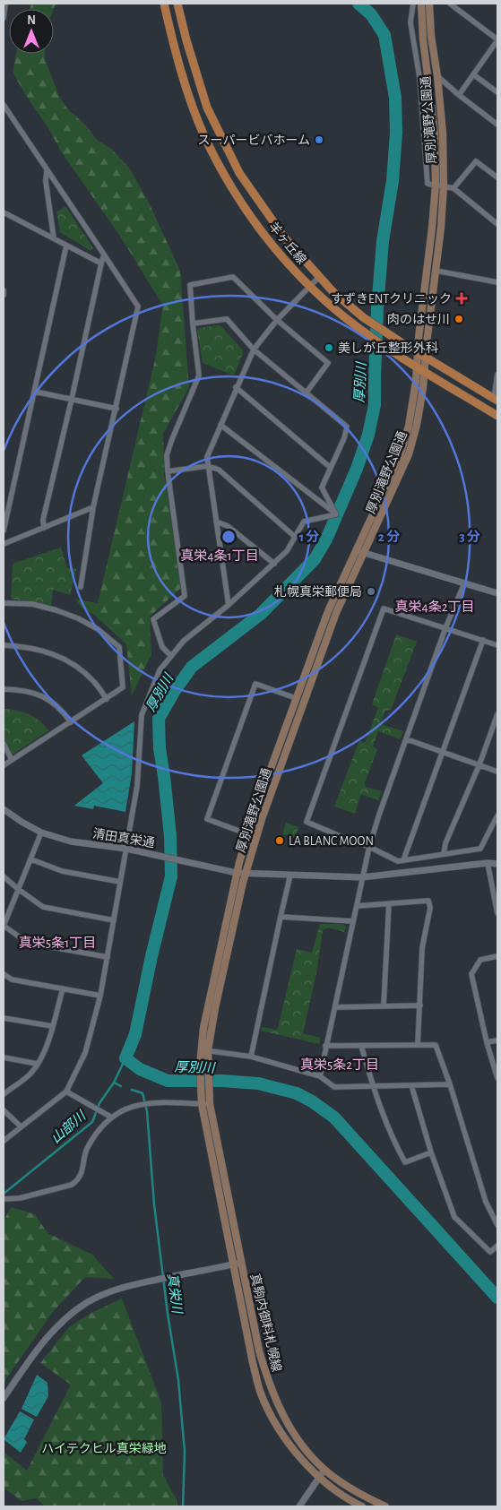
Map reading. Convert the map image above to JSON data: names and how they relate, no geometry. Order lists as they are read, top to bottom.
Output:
{
  "streets": {
    "main road": ["厚別滝野公園通", "羊ヶ丘線", "真駒内御料札幌線"],
    "street": ["清田真栄通"]
  },
  "crossings": [
    ["厚別滝野公園通", "羊ヶ丘線"],
    ["厚別滝野公園通", "清田真栄通"],
    ["厚別滝野公園通", "真駒内御料札幌線"]
  ],
  "districts": [
    "真栄4条1丁目",
    "真栄4条2丁目",
    "真栄5条1丁目",
    "真栄5条2丁目"
  ],
  "water": ["厚別川", "山部川", "真栄川"],
  "parks": ["ハイテクヒル真栄緑地"],
  "places": {
    "other": [
      "スーパービバホーム",
      "肉のはせ川",
      "美しが丘整形外科",
      "札幌真栄郵便局",
      "LA BLANC MOON"
    ],
    "health": ["すずきENTクリニック"]
  },
  "north": "top",
  "rings": ["1 分", "2 分", "3 分"]
}
